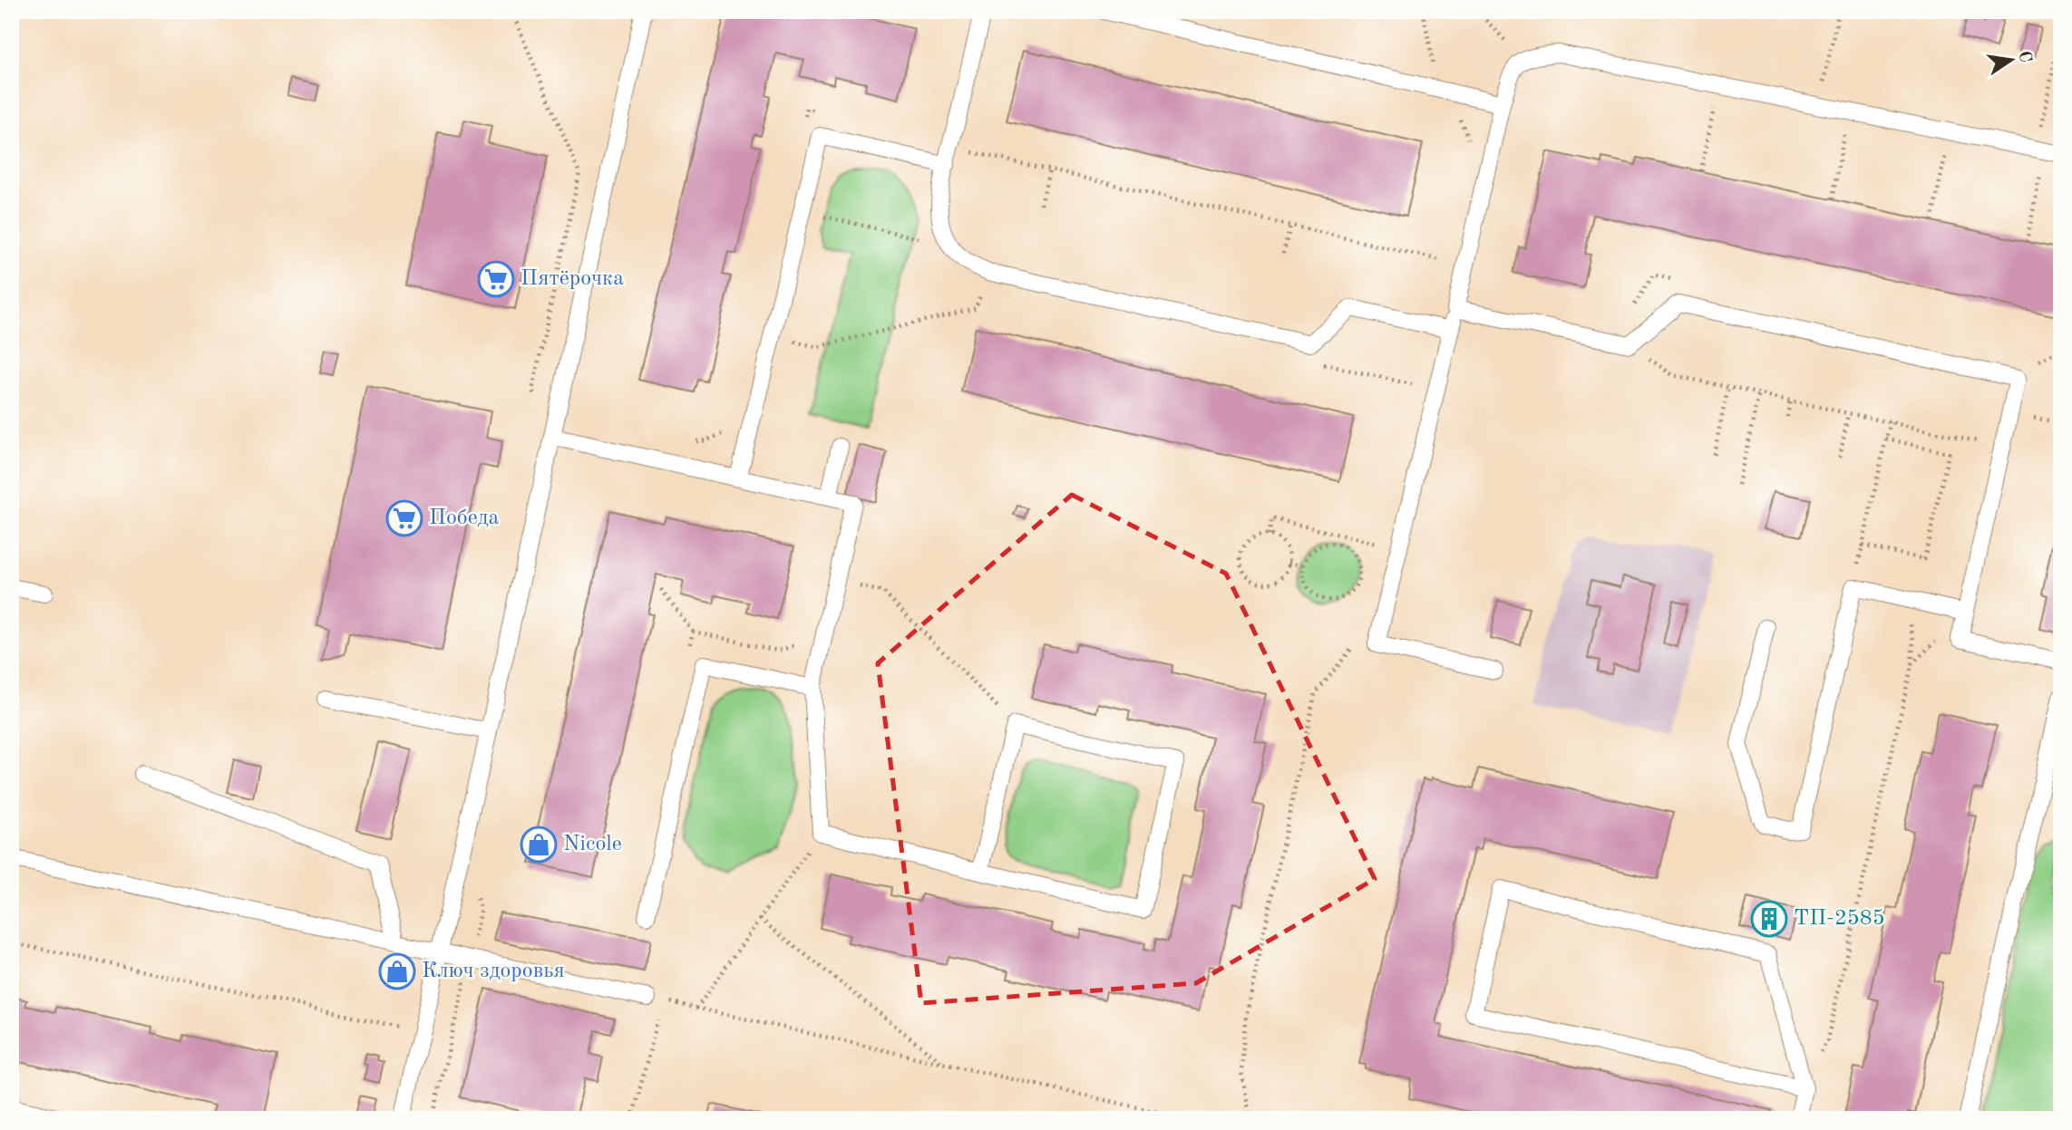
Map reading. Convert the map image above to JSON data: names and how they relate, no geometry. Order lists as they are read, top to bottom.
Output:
{
  "places": {
    "supermarket": ["Пятёрочка", "Победа"],
    "shop": ["Nicole", "Ключ здоровья"],
    "building": ["ТП-2585"]
  },
  "north": "right"
}
